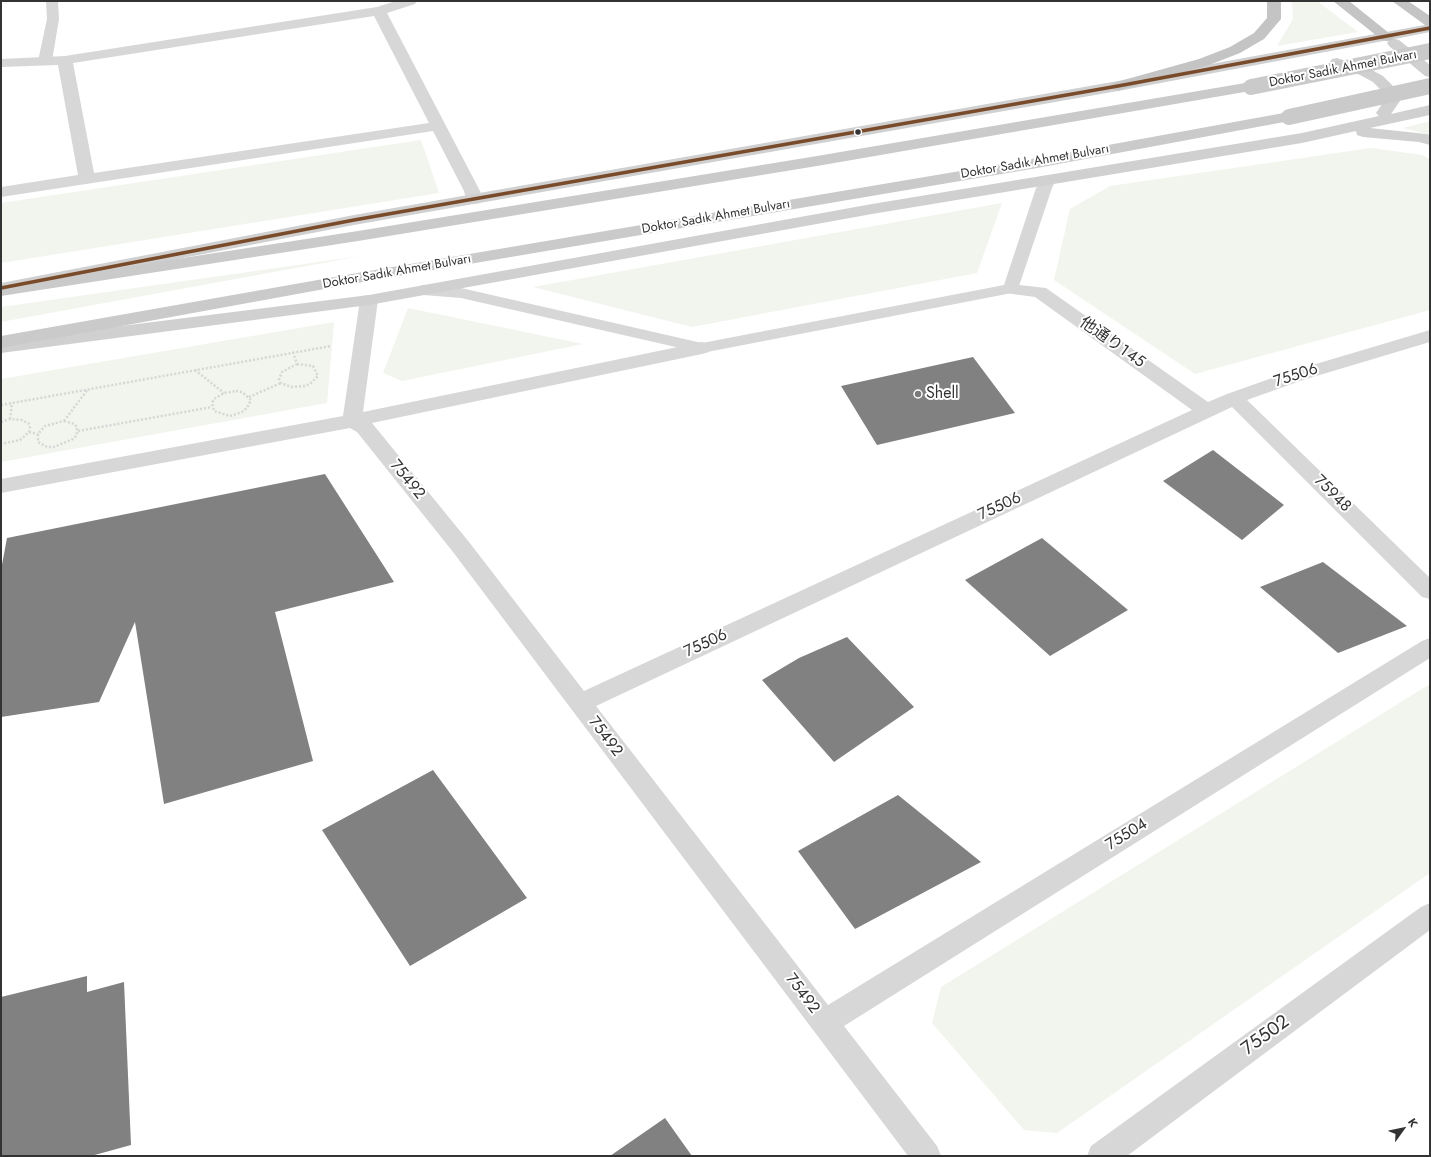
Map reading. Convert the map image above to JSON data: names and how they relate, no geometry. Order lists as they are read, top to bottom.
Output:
{
  "streets": {
    "main road": ["Doktor Sadık Ahmet Bulvarı"],
    "street": [
      "他通り１４５",
      "75506",
      "75492",
      "75948",
      "75504",
      "75502"
    ]
  },
  "crossings": [
    ["他通り１４５", "75506"],
    ["75506", "75492"],
    ["75506", "75948"],
    ["75492", "75504"]
  ],
  "places": ["Shell"],
  "north": "top right"
}
